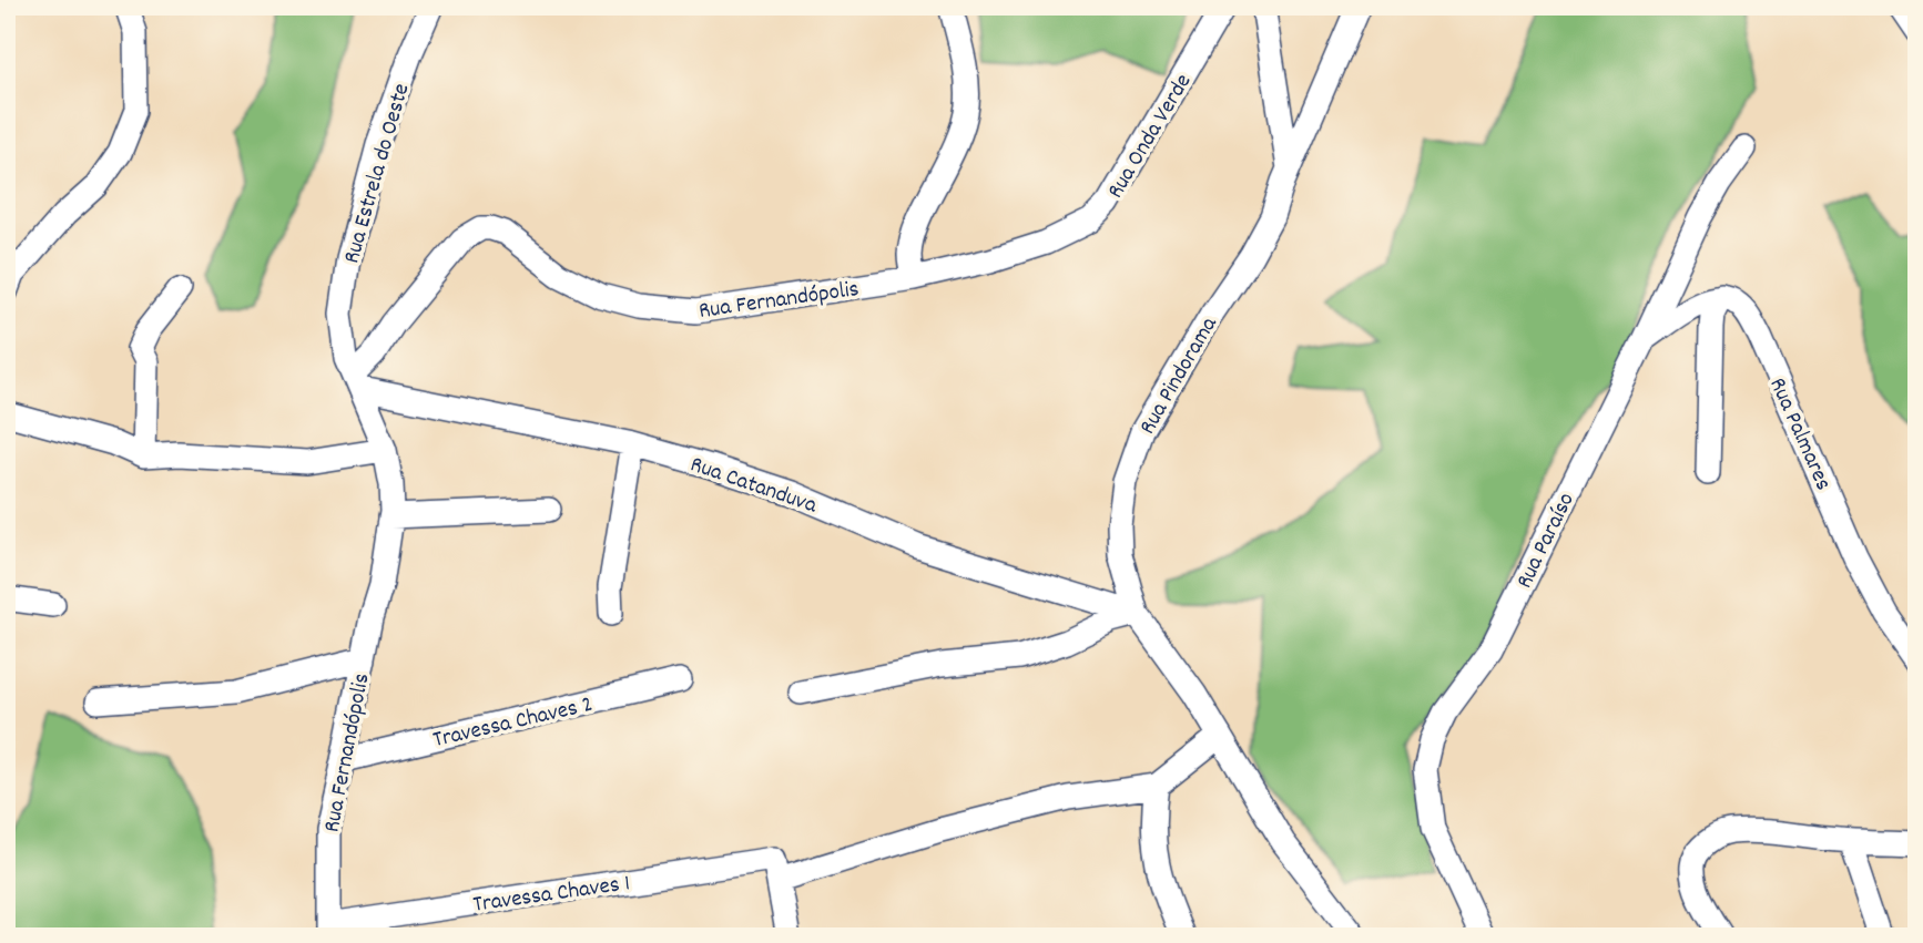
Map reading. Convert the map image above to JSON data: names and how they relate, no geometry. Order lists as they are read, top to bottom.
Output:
{
  "streets": {
    "street": [
      "Rua Onda Verde",
      "Rua Estrela do Oeste",
      "Rua Fernandópolis",
      "Rua Pindorama",
      "Rua Palmares",
      "Rua Catanduva",
      "Rua Paraíso",
      "Travessa Chaves 2",
      "Travessa Chaves 1"
    ]
  },
  "crossings": [
    ["Rua Onda Verde", "Rua Fernandópolis"],
    ["Rua Estrela do Oeste", "Rua Fernandópolis"],
    ["Rua Estrela do Oeste", "Rua Catanduva"],
    ["Rua Fernandópolis", "Rua Catanduva"],
    ["Rua Fernandópolis", "Travessa Chaves 2"],
    ["Rua Fernandópolis", "Travessa Chaves 1"],
    ["Rua Pindorama", "Rua Catanduva"]
  ]
}
